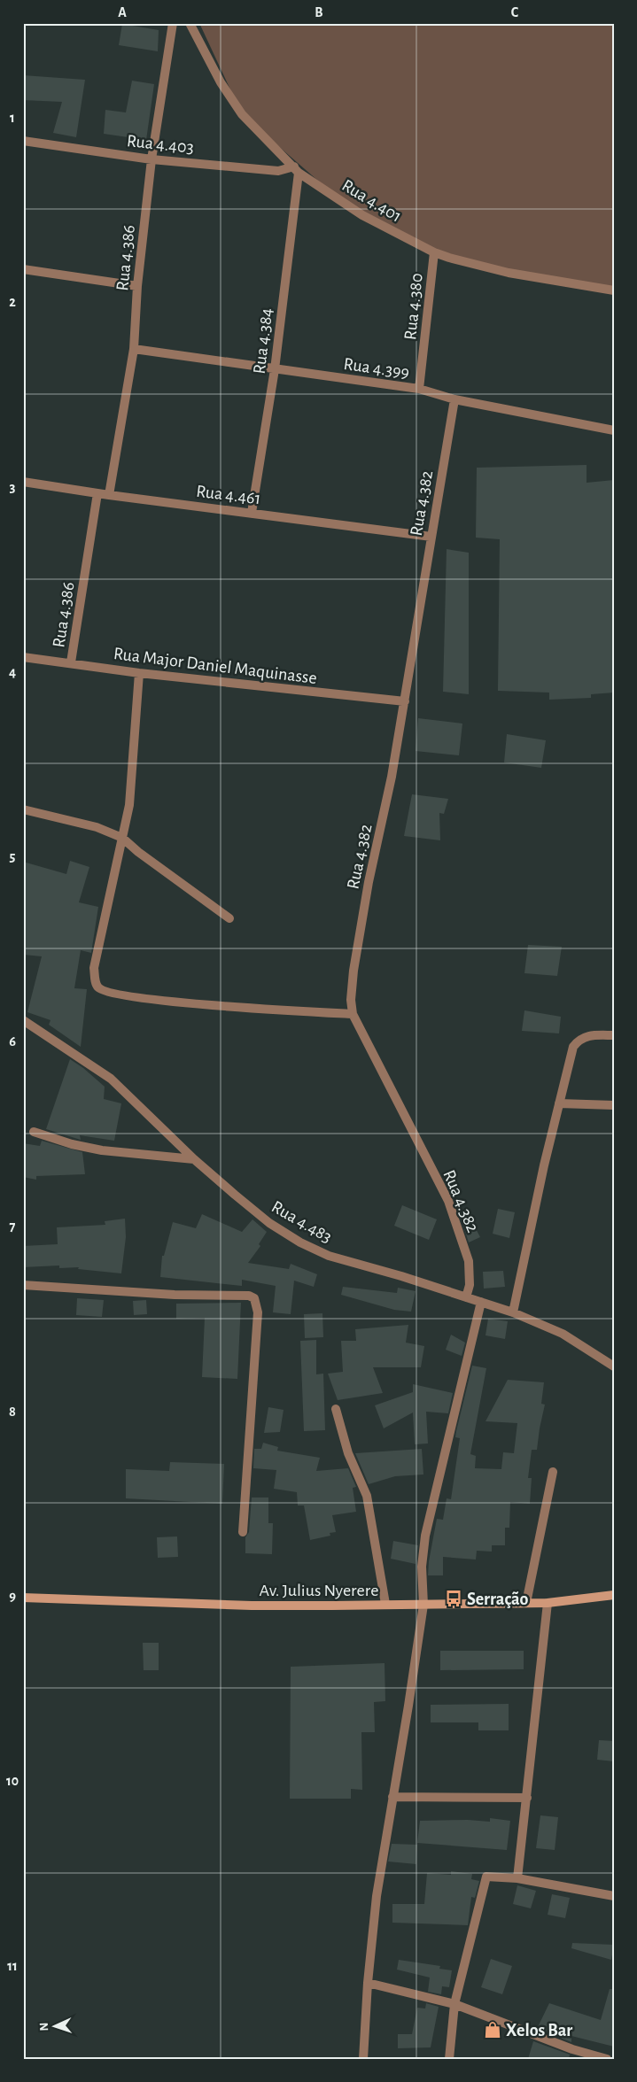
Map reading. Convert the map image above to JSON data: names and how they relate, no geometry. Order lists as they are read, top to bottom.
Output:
{
  "streets": {
    "main road": ["Av. Julius Nyerere"],
    "street": [
      "Rua 4.403",
      "Rua 4.401",
      "Rua 4.386",
      "Rua 4.380",
      "Rua 4.384",
      "Rua 4.399",
      "Rua 4.461",
      "Rua 4.382",
      "Rua Major Daniel Maquinasse",
      "Rua 4.483"
    ]
  },
  "crossings": [
    ["Rua 4.403", "Rua 4.401"],
    ["Rua 4.403", "Rua 4.386"],
    ["Rua 4.403", "Rua 4.384"],
    ["Rua 4.401", "Rua 4.380"],
    ["Rua 4.401", "Rua 4.384"],
    ["Rua 4.386", "Rua 4.399"],
    ["Rua 4.386", "Rua 4.461"],
    ["Rua 4.386", "Rua Major Daniel Maquinasse"],
    ["Rua 4.380", "Rua 4.399"],
    ["Rua 4.384", "Rua 4.399"],
    ["Rua 4.384", "Rua 4.461"],
    ["Rua 4.399", "Rua 4.382"],
    ["Rua 4.461", "Rua 4.382"],
    ["Rua 4.382", "Rua Major Daniel Maquinasse"],
    ["Rua 4.382", "Rua 4.483"]
  ],
  "places": {
    "bus stop": ["Serração"],
    "shop": ["Xelos Bar"]
  },
  "north": "left",
  "grid": {
    "columns": ["A", "B", "C"],
    "rows": [
      "1",
      "2",
      "3",
      "4",
      "5",
      "6",
      "7",
      "8",
      "9",
      "10",
      "11"
    ]
  }
}
